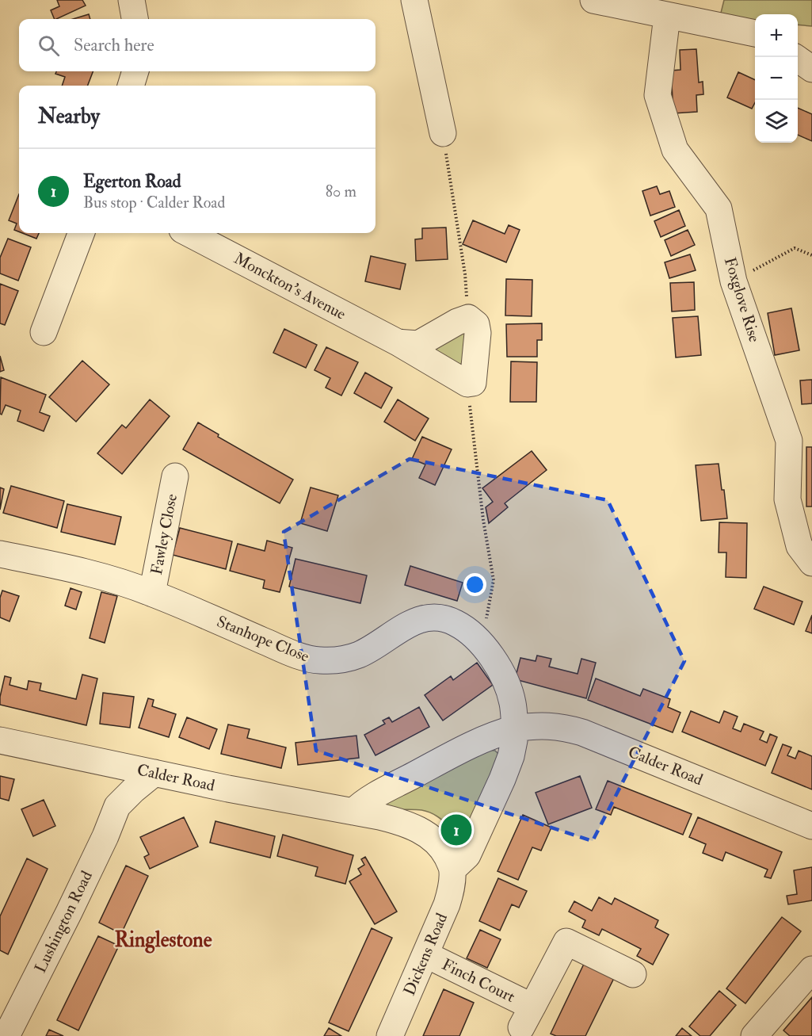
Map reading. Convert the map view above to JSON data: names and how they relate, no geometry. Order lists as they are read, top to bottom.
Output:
{
  "streets": {
    "street": [
      "Monckton's Avenue",
      "Foxglove Rise",
      "Fawley Close",
      "Stanhope Close",
      "Calder Road",
      "Lushington Road",
      "Dickens Road",
      "Finch Court"
    ]
  },
  "crossings": [
    ["Fawley Close", "Stanhope Close"],
    ["Stanhope Close", "Calder Road"],
    ["Calder Road", "Lushington Road"],
    ["Calder Road", "Dickens Road"],
    ["Dickens Road", "Finch Court"]
  ],
  "districts": ["Ringlestone"],
  "page": {
    "map_buttons": ["+", "−"],
    "search": "Search here",
    "heading": "Nearby",
    "list": [
      {
        "mark": "1",
        "name": "Egerton Road",
        "note": "Bus stop · Calder Road",
        "value": "80 m"
      }
    ],
    "pins": "1"
  }
}
